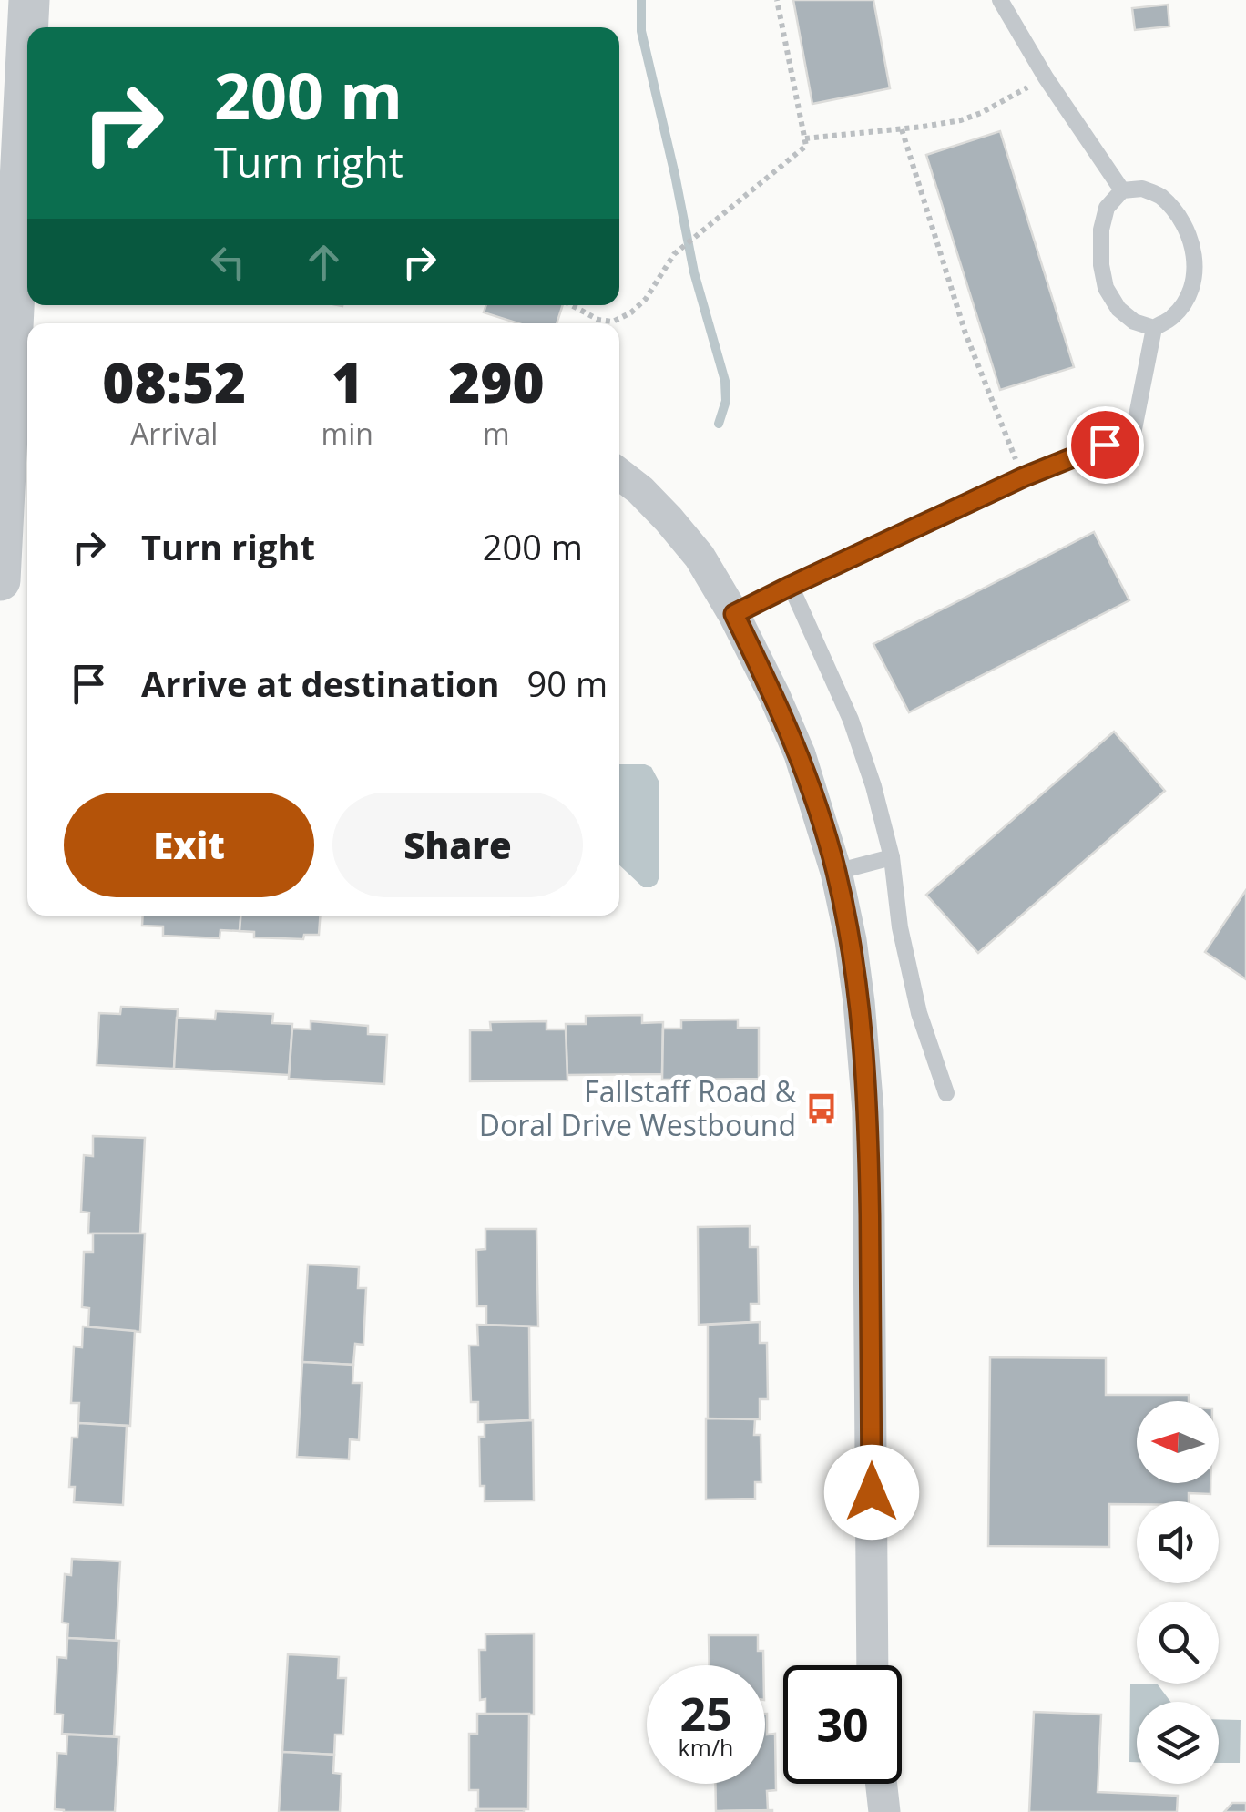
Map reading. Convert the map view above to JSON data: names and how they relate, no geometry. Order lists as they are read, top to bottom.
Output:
{
  "places": {
    "bus stop": ["Fallstaff Road & Doral Drive Westbound"]
  },
  "north": "left",
  "page": {
    "turn": ["200 m", "Turn right"],
    "eta": [
      "08:52",
      "Arrival",
      "1",
      "min",
      "290",
      "m"
    ],
    "list": [
      {
        "name": "Turn right",
        "value": "200 m"
      },
      {
        "name": "Arrive at destination",
        "value": "90 m"
      }
    ],
    "buttons": ["Exit", "Share"],
    "speed": "25 km/h",
    "limit": "30"
  }
}
